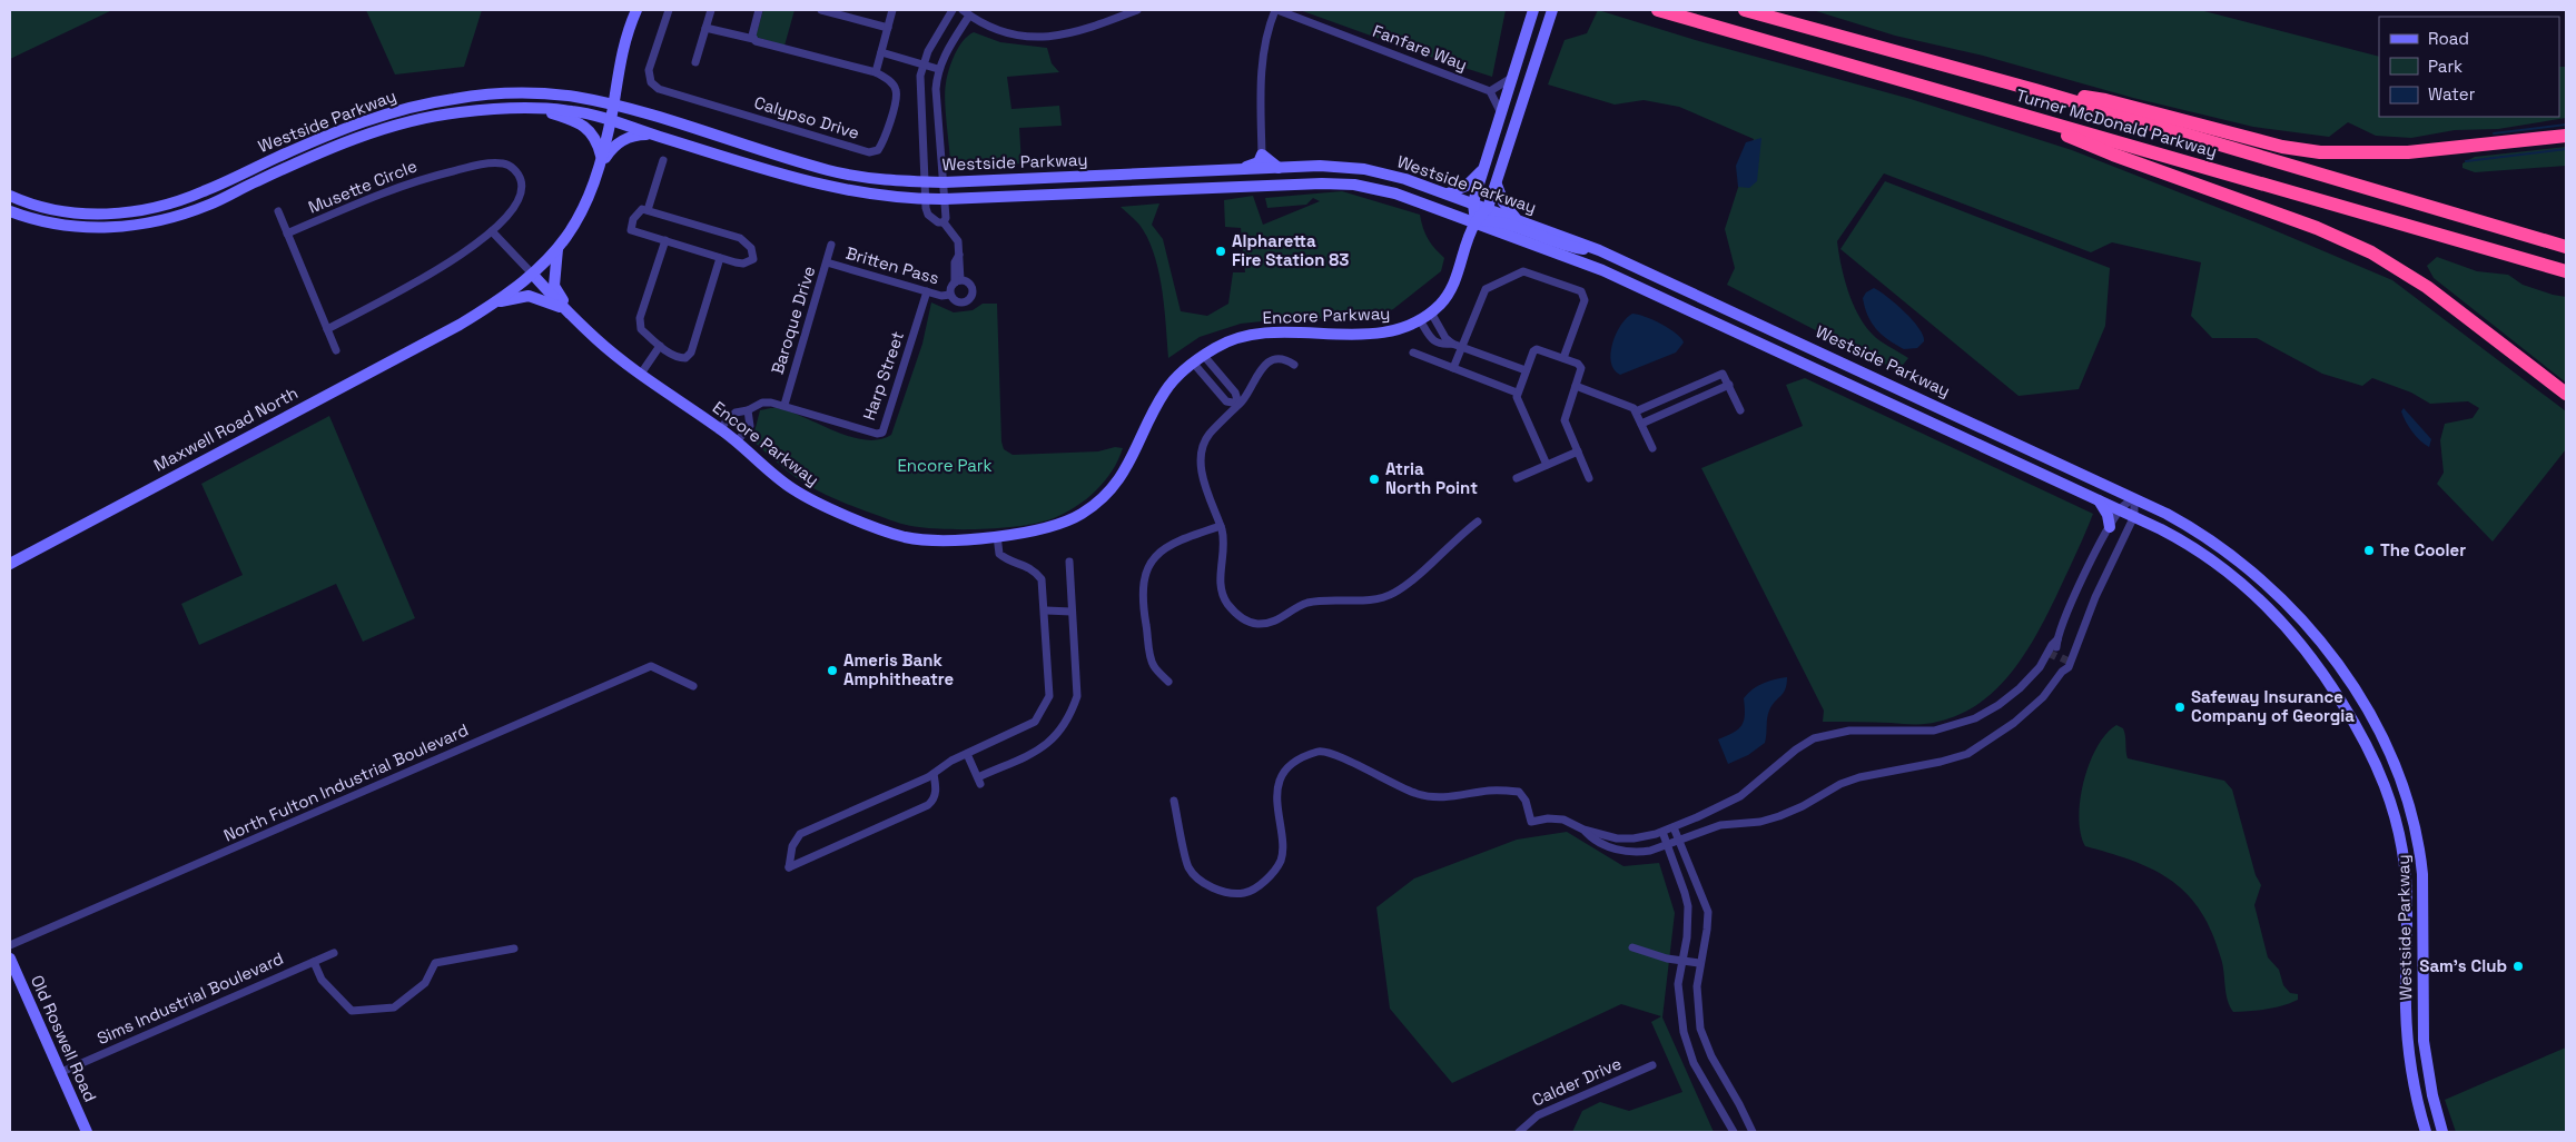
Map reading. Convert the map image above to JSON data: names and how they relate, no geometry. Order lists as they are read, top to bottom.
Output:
{
  "streets": {
    "highway": ["Turner McDonald Parkway"],
    "main road": [
      "Westside Parkway",
      "Encore Parkway",
      "Maxwell Road North",
      "Old Roswell Road"
    ],
    "street": [
      "Fanfare Way",
      "Calypso Drive",
      "Musette Circle",
      "Britten Pass",
      "Baroque Drive",
      "Harp Street",
      "North Fulton Industrial Boulevard",
      "Sims Industrial Boulevard",
      "Calder Drive"
    ]
  },
  "crossings": [
    ["Westside Parkway", "Encore Parkway"],
    ["Britten Pass", "Baroque Drive"],
    ["Britten Pass", "Harp Street"],
    ["Encore Parkway", "Harp Street"],
    ["Encore Parkway", "Maxwell Road North"],
    ["Baroque Drive", "Harp Street"],
    ["Sims Industrial Boulevard", "Old Roswell Road"]
  ],
  "parks": ["Encore Park"],
  "places": [
    "Alpharetta Fire Station 83",
    "Atria North Point",
    "The Cooler",
    "Ameris Bank Amphitheatre",
    "Safeway Insurance Company of Georgia",
    "Sam's Club"
  ],
  "legend": ["Road", "Park", "Water"]
}
